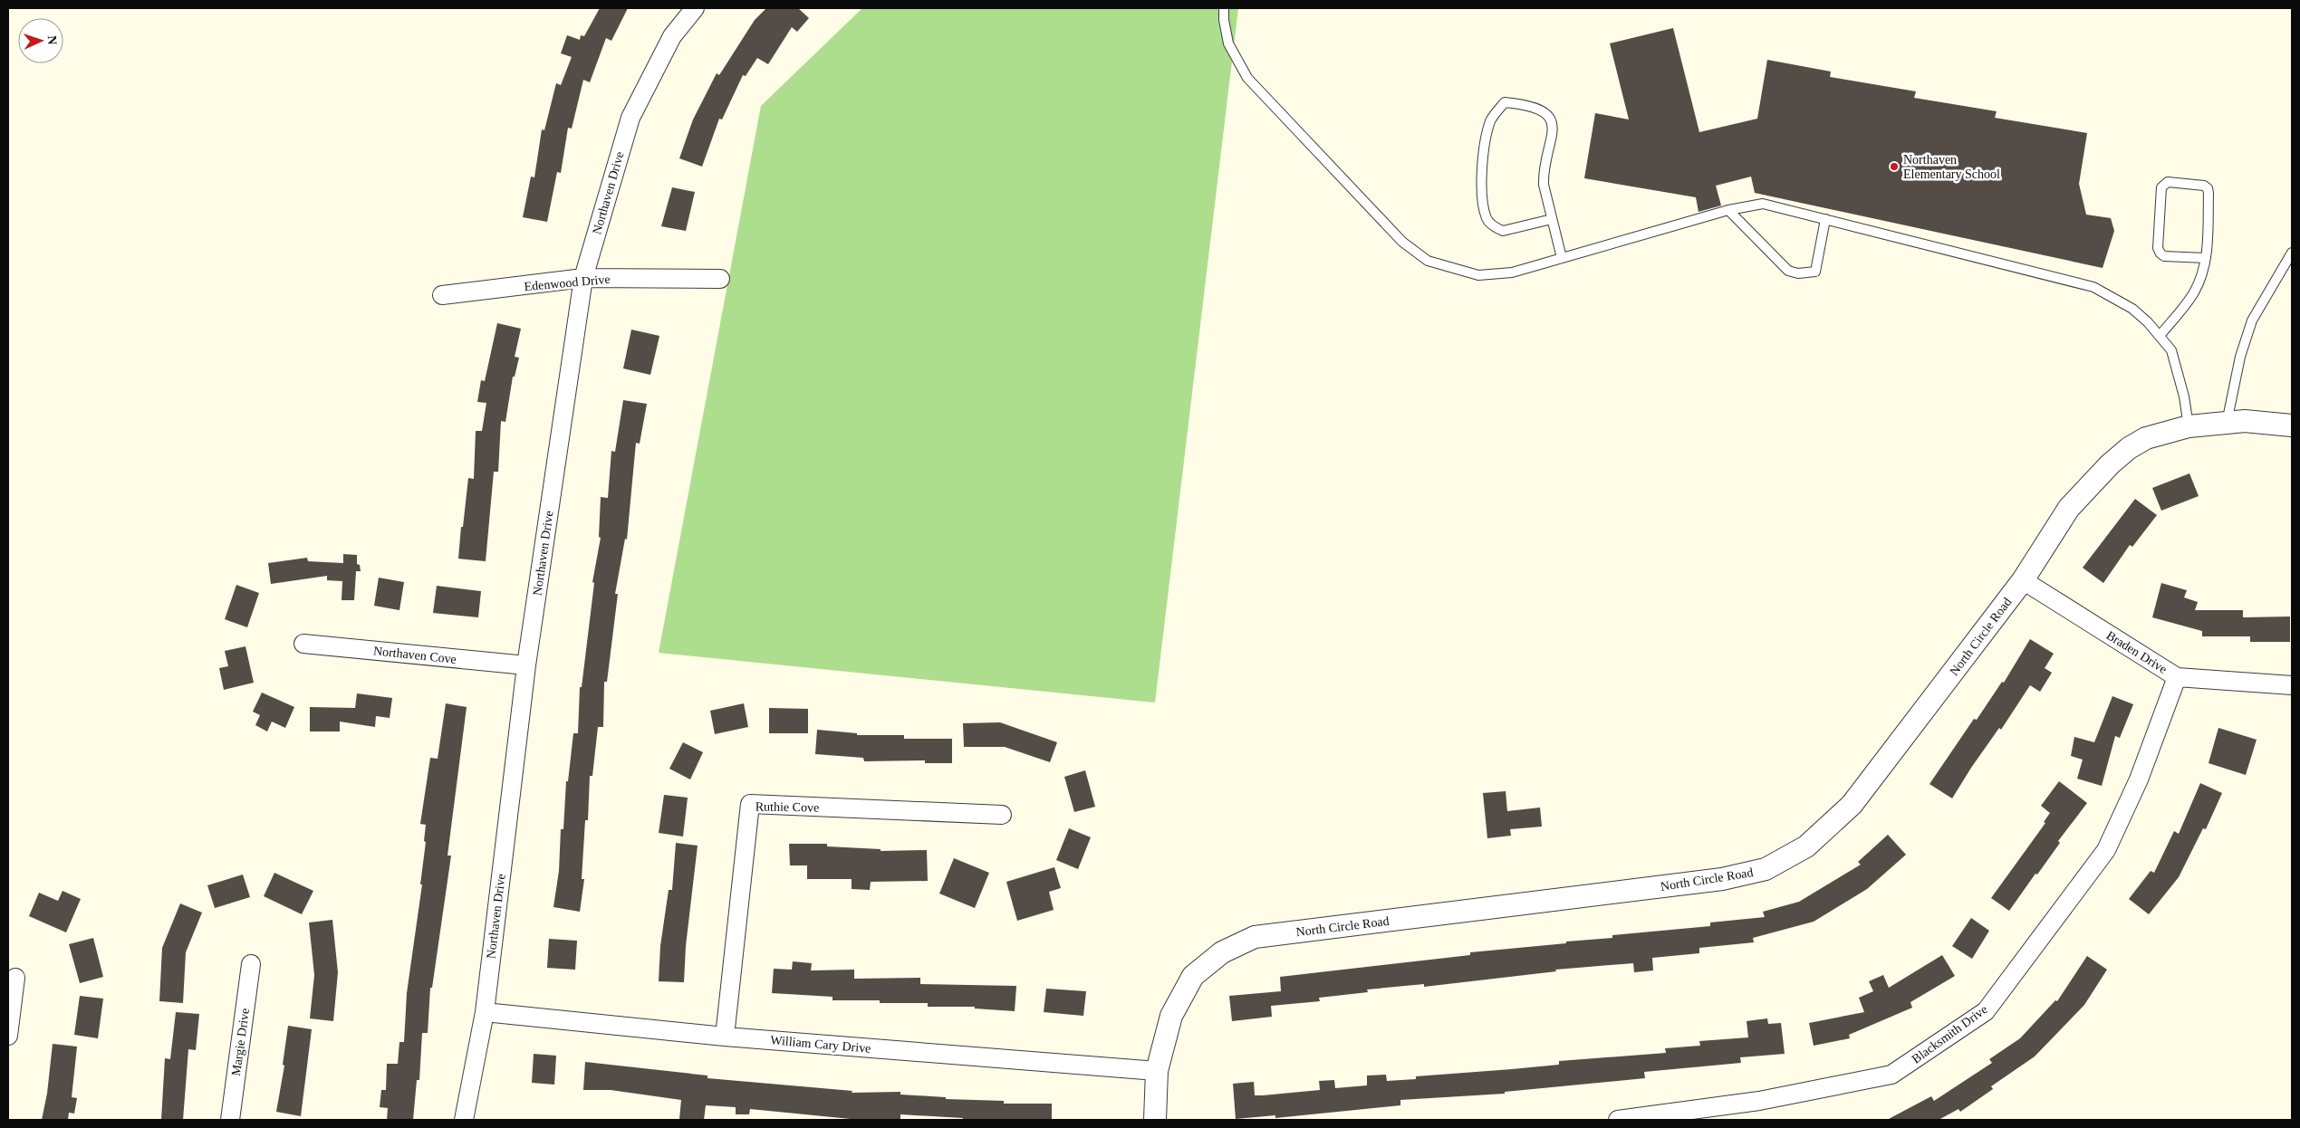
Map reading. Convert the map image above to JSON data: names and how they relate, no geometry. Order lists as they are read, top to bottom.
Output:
{
  "streets": {
    "street": [
      "Northaven Drive",
      "Edenwood Drive",
      "North Circle Road",
      "Braden Drive",
      "Northaven Cove",
      "Ruthie Cove",
      "Blacksmith Drive",
      "Margie Drive",
      "William Cary Drive"
    ]
  },
  "crossings": [
    ["Northaven Drive", "Edenwood Drive"],
    ["Northaven Drive", "Northaven Cove"],
    ["Northaven Drive", "William Cary Drive"],
    ["North Circle Road", "Braden Drive"],
    ["North Circle Road", "William Cary Drive"],
    ["Braden Drive", "Blacksmith Drive"],
    ["Ruthie Cove", "William Cary Drive"]
  ],
  "places": ["Northaven Elementary School"],
  "north": "right"
}
